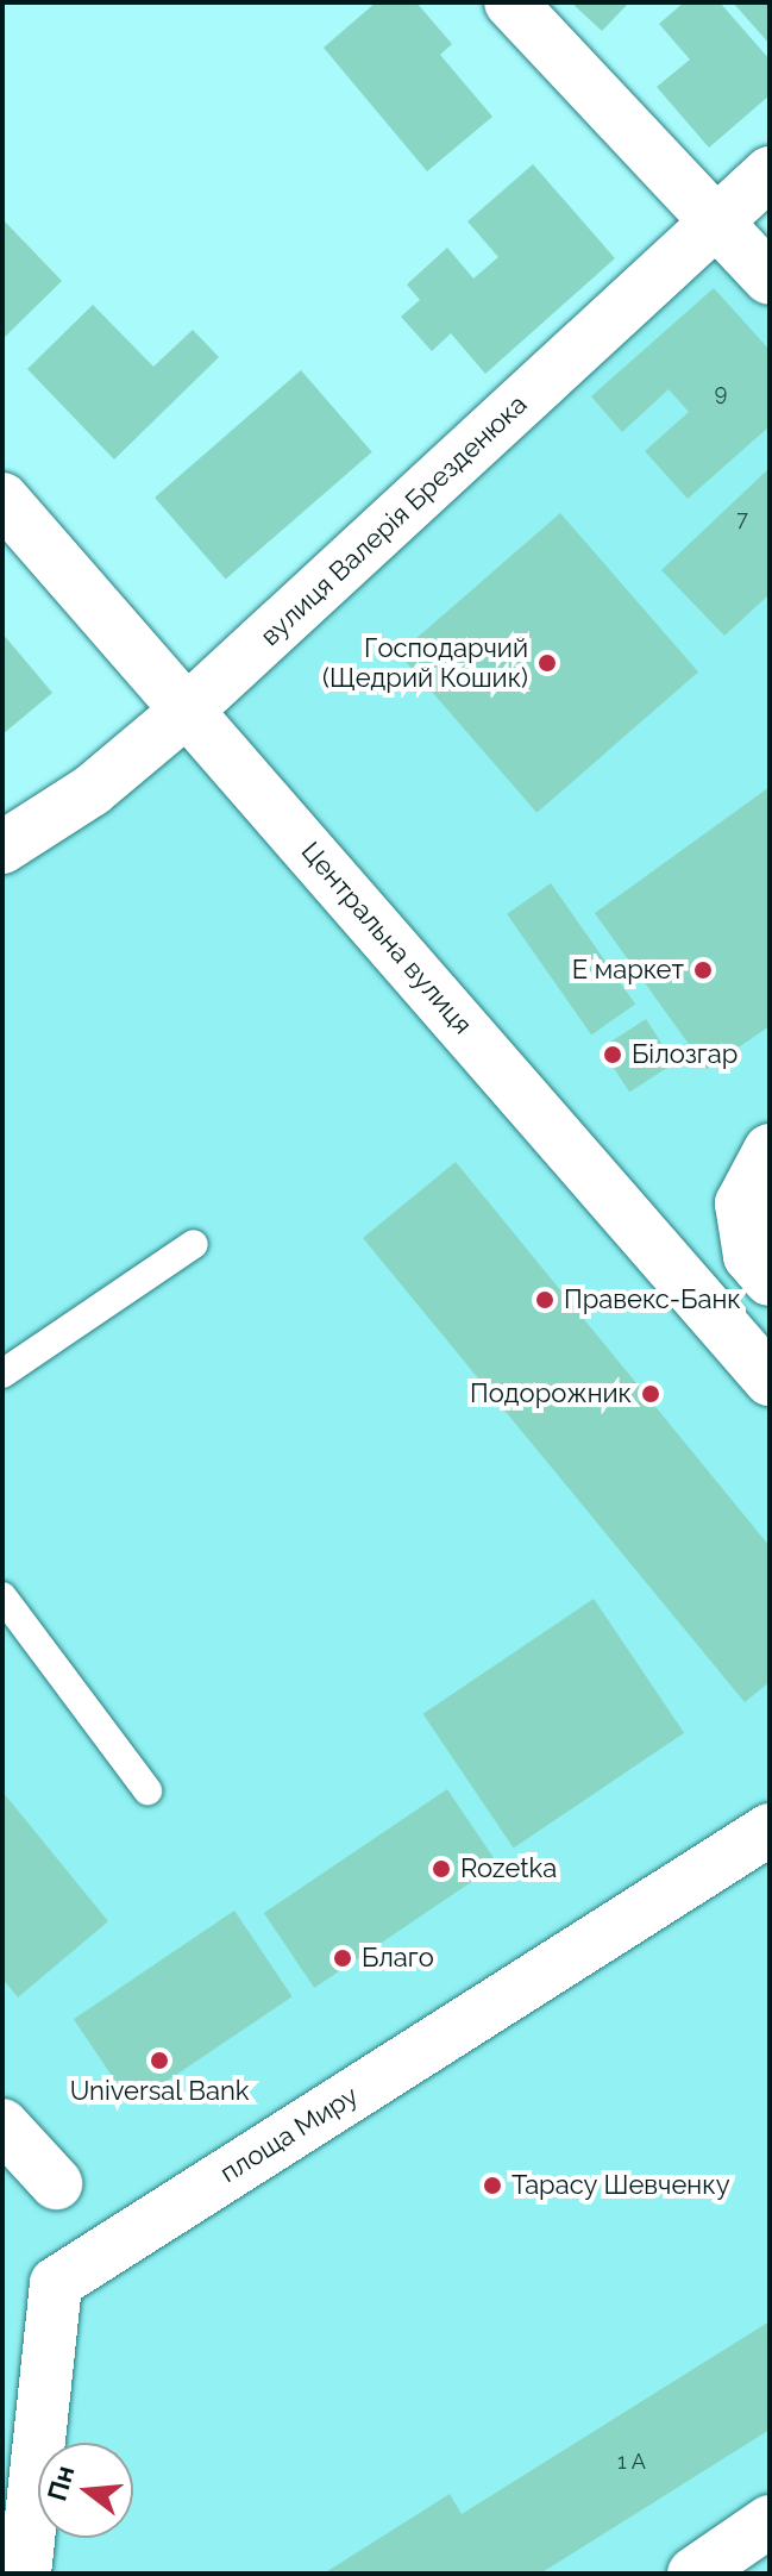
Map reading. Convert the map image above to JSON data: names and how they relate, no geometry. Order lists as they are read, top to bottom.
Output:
{
  "streets": {
    "street": ["вулиця Валерія Брезденюка", "Центральна вулиця", "площа Миру"]
  },
  "crossings": [
    ["вулиця Валерія Брезденюка", "Центральна вулиця"]
  ],
  "places": [
    "Господарчий (Щедрий Кошик)",
    "E маркет",
    "Білозгар",
    "Правекс-Банк",
    "Подорожник",
    "Rozetka",
    "Благо",
    "Universal Bank",
    "Тарасу Шевченку"
  ],
  "house_numbers": ["9", "7", "1 А"],
  "north": "left"
}
